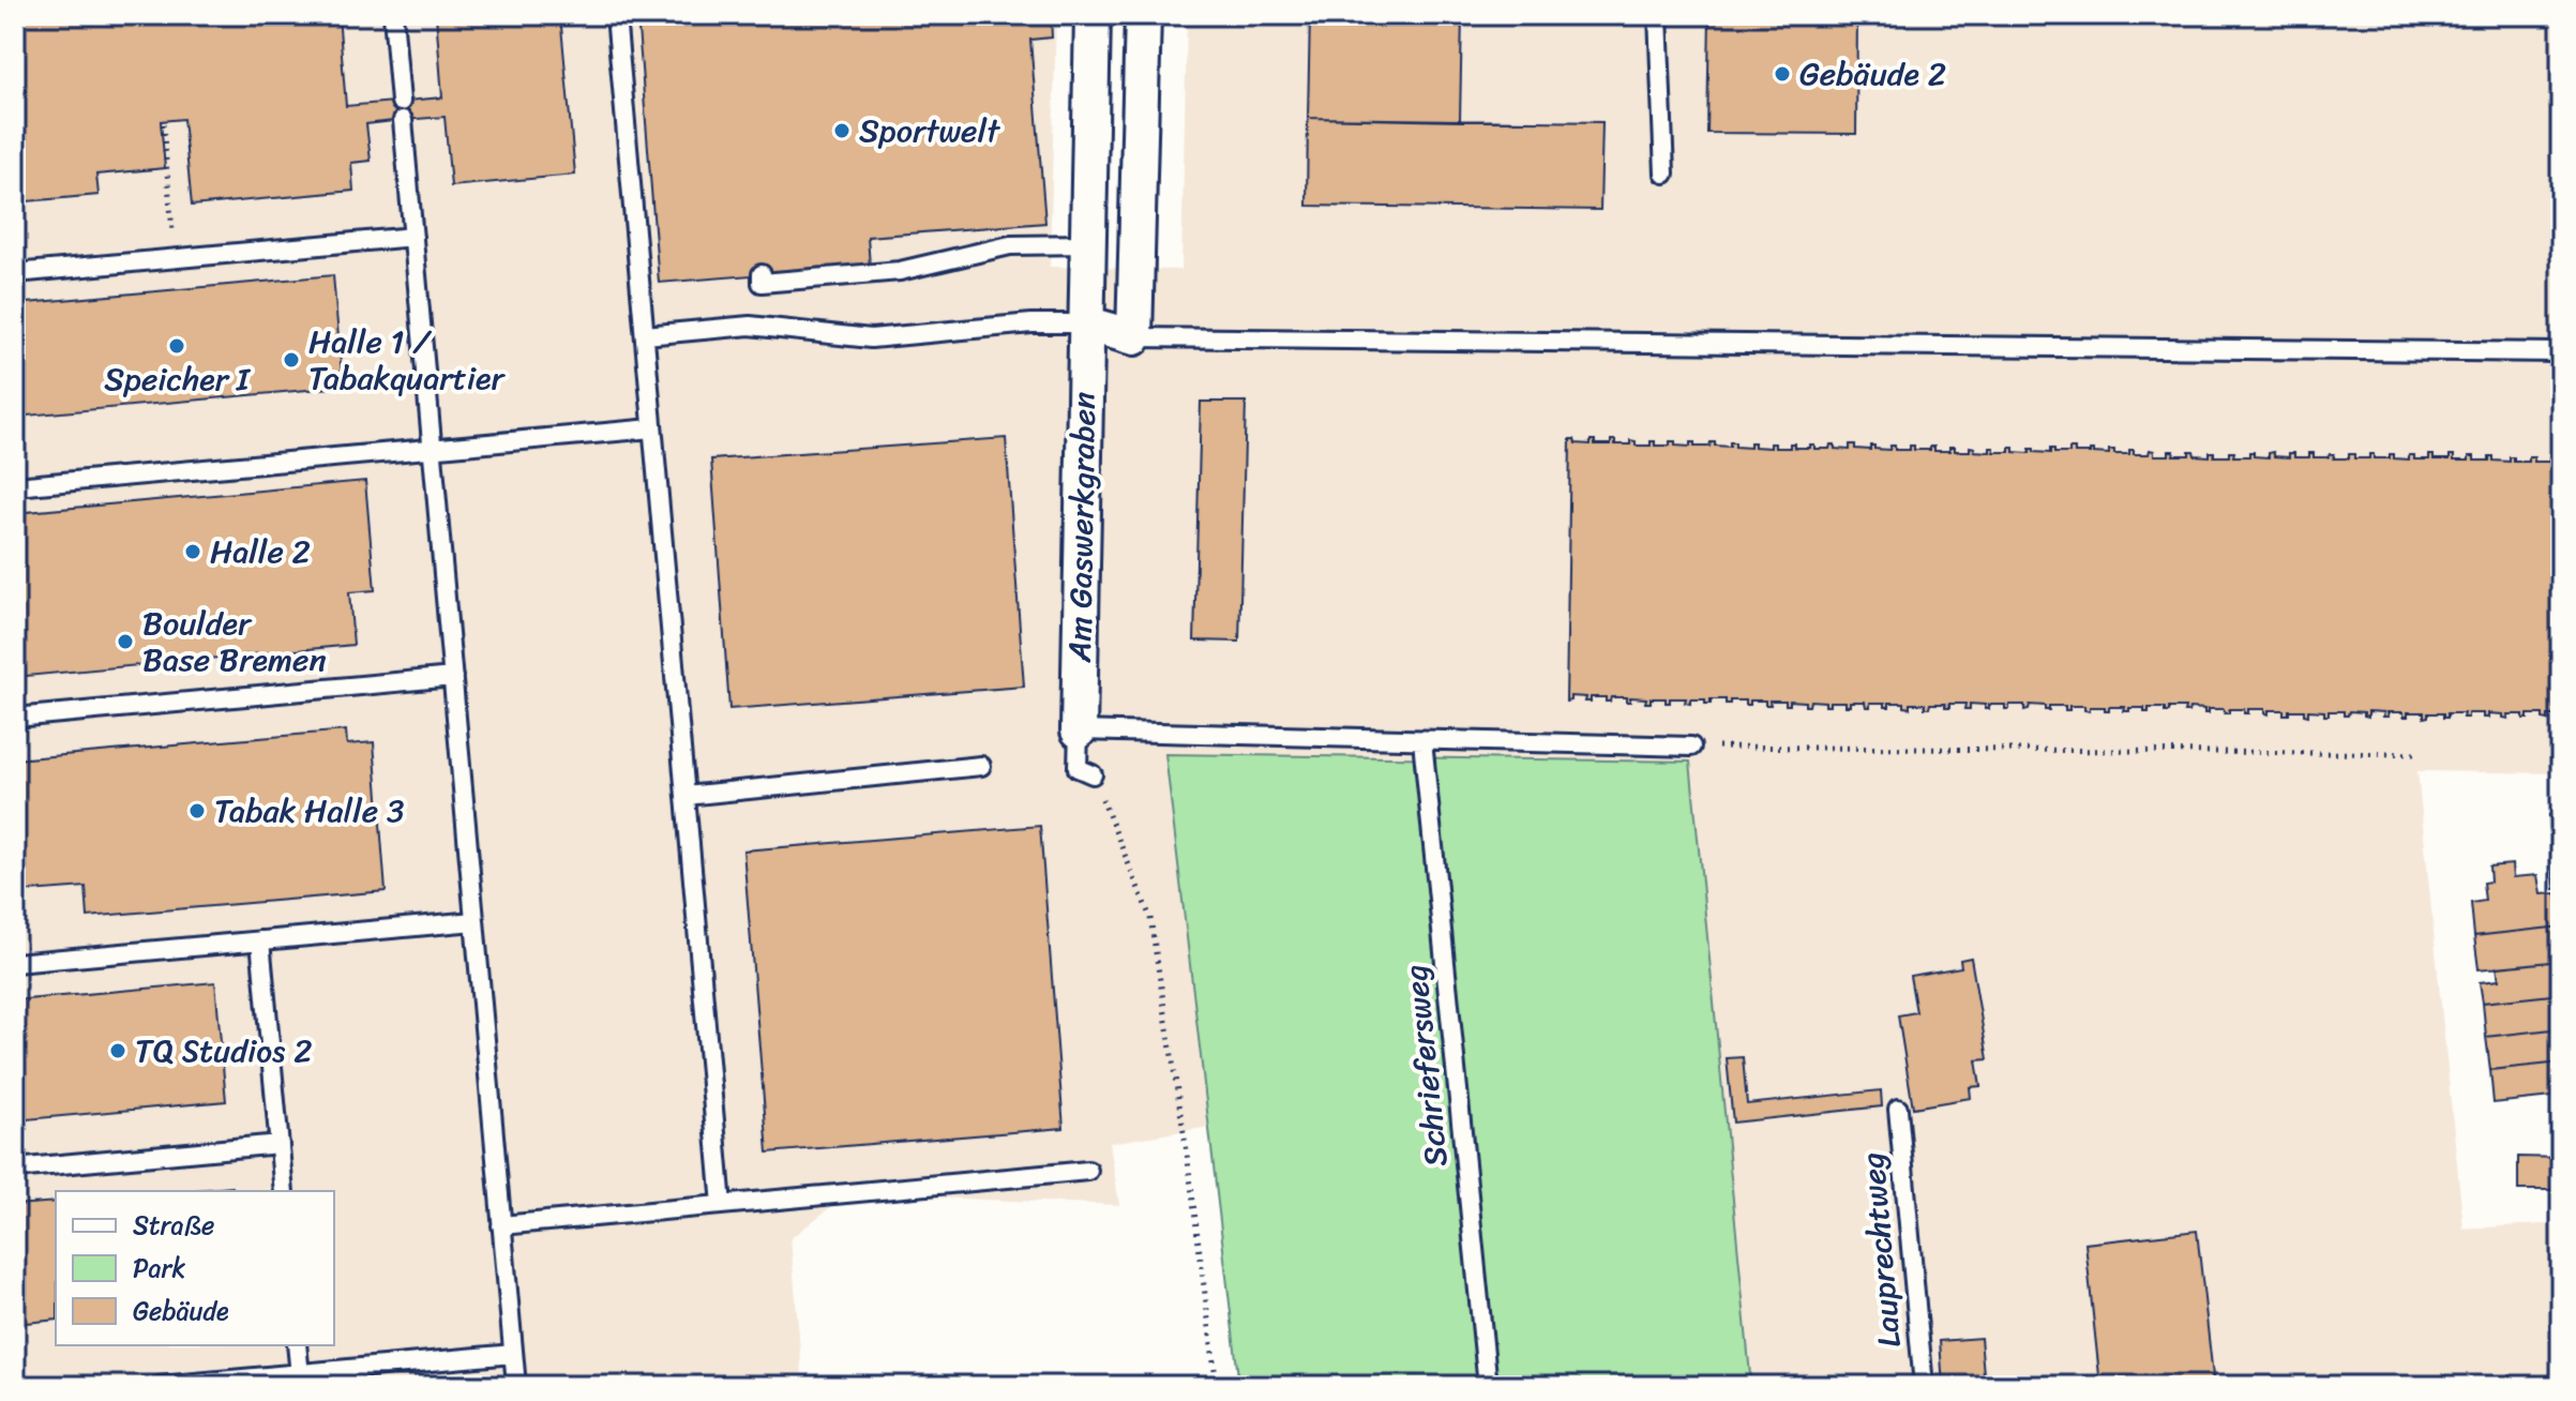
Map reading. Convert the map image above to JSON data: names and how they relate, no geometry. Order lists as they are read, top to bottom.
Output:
{
  "streets": {
    "street": ["Am Gaswerkgraben"],
    "lane": ["Schriefersweg", "Lauprechtweg"]
  },
  "places": [
    "Gebäude 2",
    "Sportwelt",
    "Speicher I",
    "Halle 1 / Tabakquartier",
    "Halle 2",
    "Boulder Base Bremen",
    "Tabak Halle 3",
    "TQ Studios 2"
  ],
  "legend": ["Straße", "Park", "Gebäude"]
}
